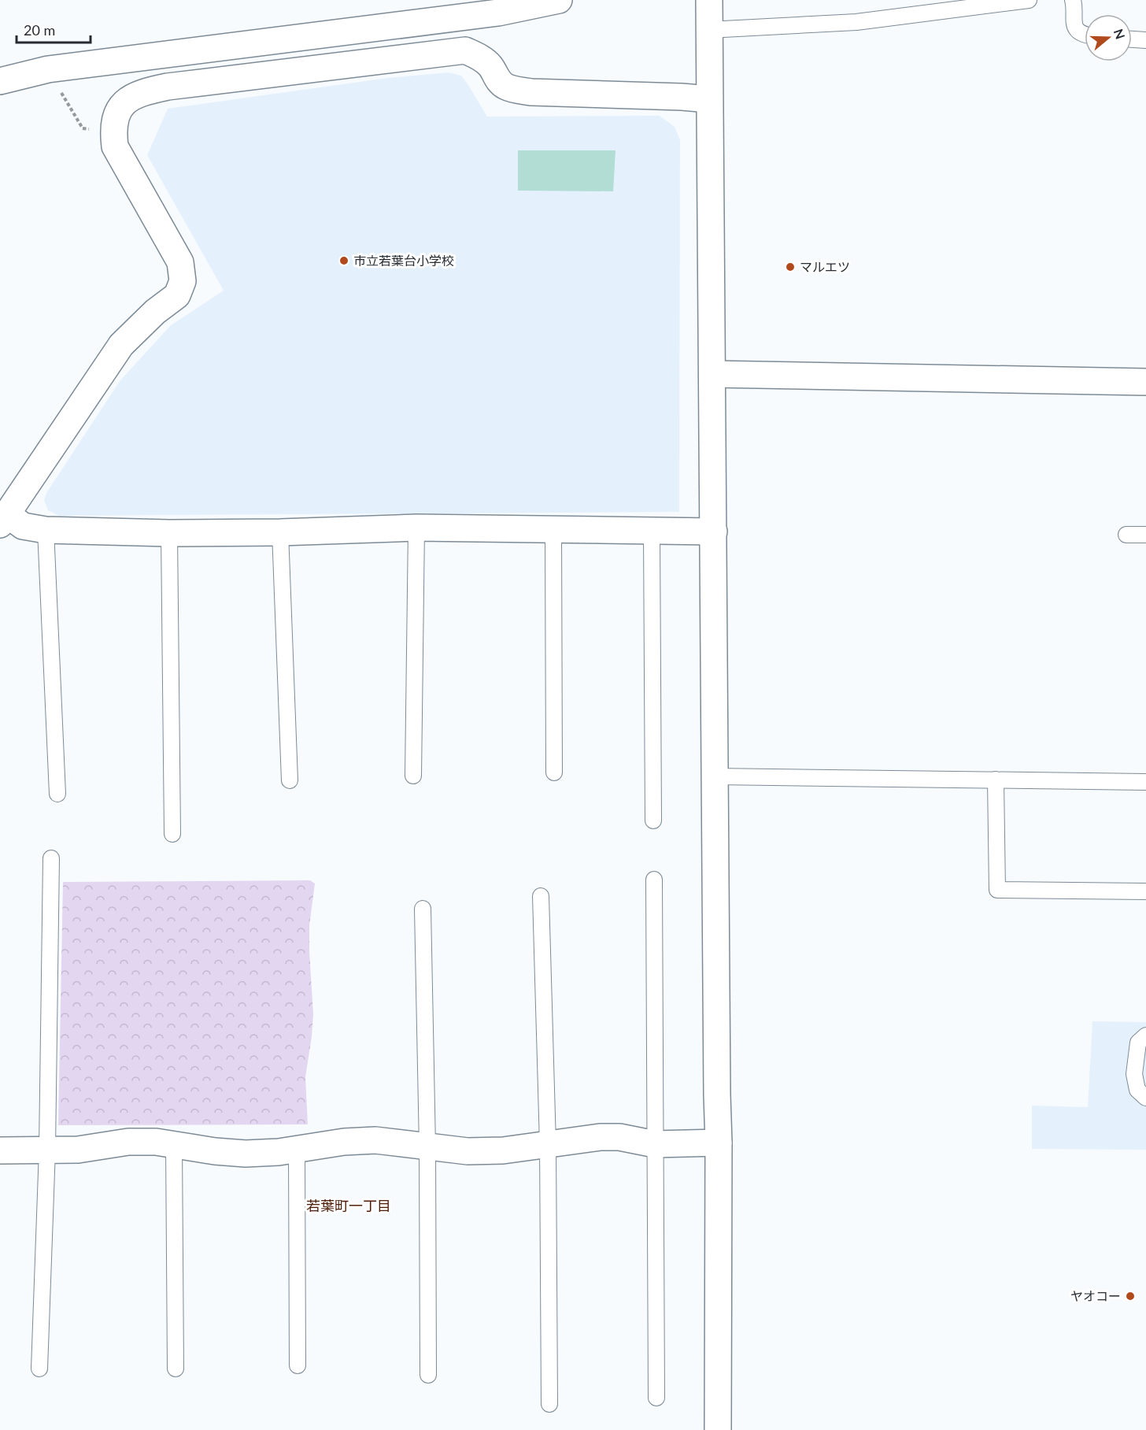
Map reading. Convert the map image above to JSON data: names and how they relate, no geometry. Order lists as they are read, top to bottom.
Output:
{
  "districts": ["若葉町一丁目"],
  "places": ["市立若葉台小学校", "マルエツ", "ヤオコー"],
  "scale_bar": "20 m",
  "north": "right"
}
